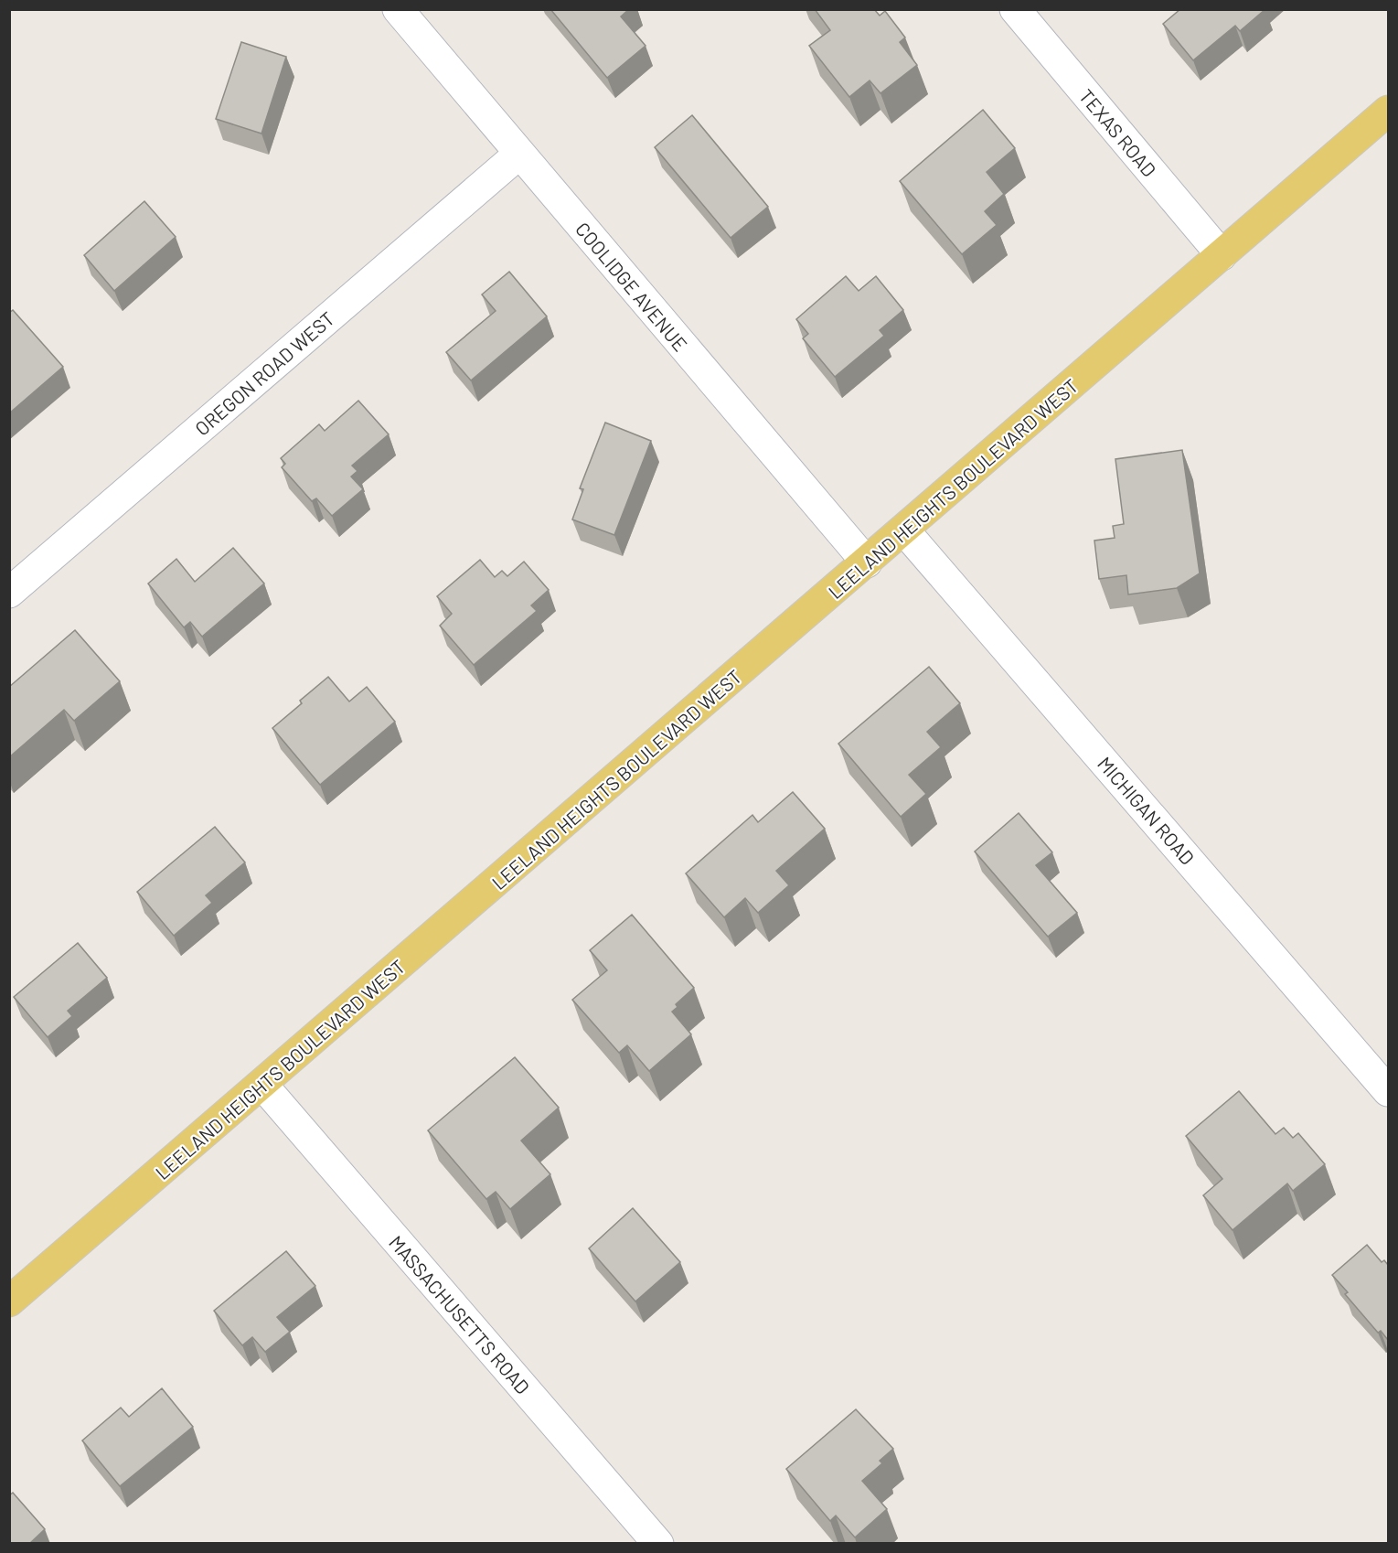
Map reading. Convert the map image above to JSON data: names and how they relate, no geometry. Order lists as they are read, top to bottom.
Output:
{
  "streets": {
    "main road": ["LEELAND HEIGHTS BOULEVARD WEST"],
    "street": [
      "TEXAS ROAD",
      "COOLIDGE AVENUE",
      "OREGON ROAD WEST",
      "MICHIGAN ROAD",
      "MASSACHUSETTS ROAD"
    ]
  },
  "crossings": [
    ["TEXAS ROAD", "LEELAND HEIGHTS BOULEVARD WEST"],
    ["COOLIDGE AVENUE", "OREGON ROAD WEST"],
    ["COOLIDGE AVENUE", "LEELAND HEIGHTS BOULEVARD WEST"],
    ["LEELAND HEIGHTS BOULEVARD WEST", "MICHIGAN ROAD"],
    ["LEELAND HEIGHTS BOULEVARD WEST", "MASSACHUSETTS ROAD"]
  ]
}
